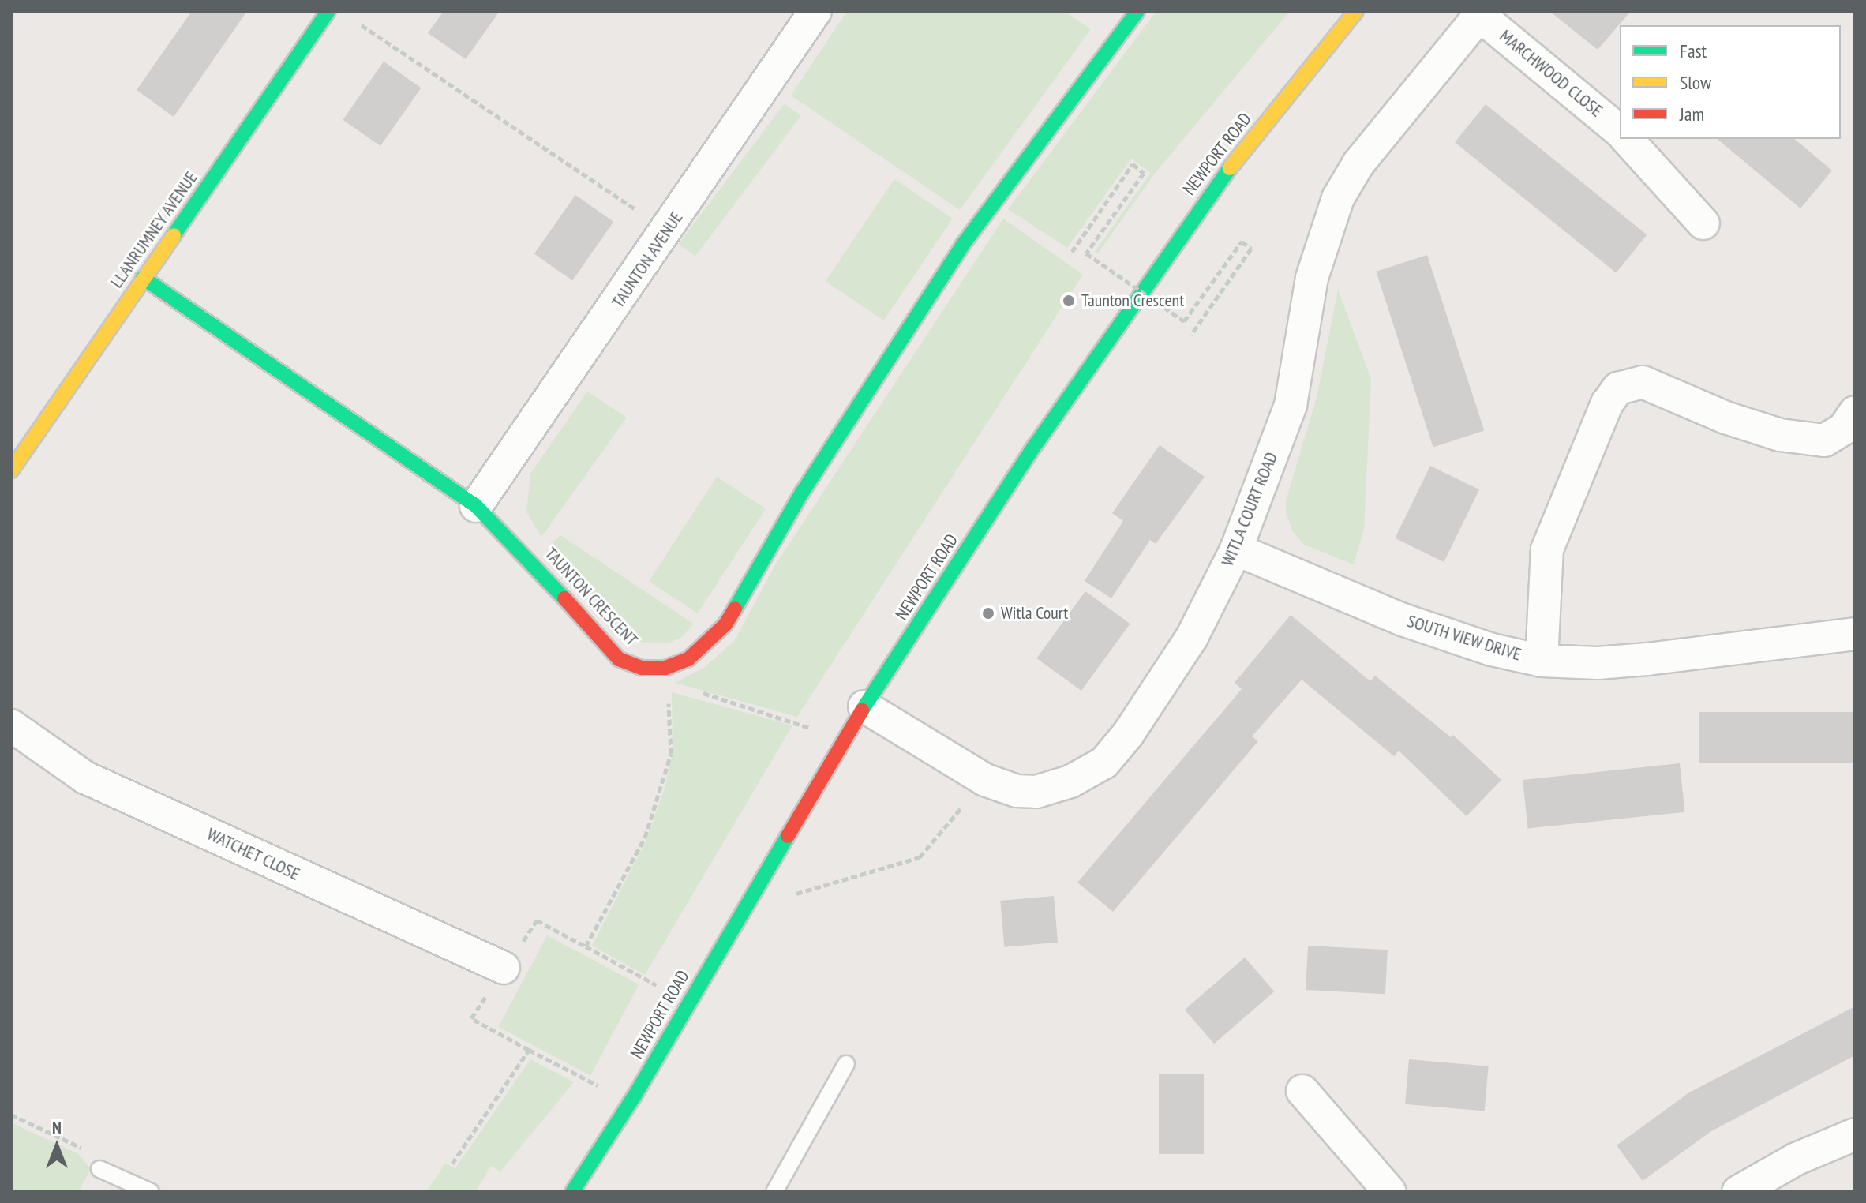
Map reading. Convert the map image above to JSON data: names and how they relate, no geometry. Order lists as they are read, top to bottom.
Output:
{
  "streets": {
    "street": [
      "MARCHWOOD CLOSE",
      "NEWPORT ROAD",
      "LLANRUMNEY AVENUE",
      "TAUNTON AVENUE",
      "WITLA COURT ROAD",
      "TAUNTON CRESCENT",
      "SOUTH VIEW DRIVE",
      "WATCHET CLOSE"
    ]
  },
  "crossings": [
    ["MARCHWOOD CLOSE", "WITLA COURT ROAD"],
    ["NEWPORT ROAD", "WITLA COURT ROAD"],
    ["LLANRUMNEY AVENUE", "TAUNTON CRESCENT"],
    ["TAUNTON AVENUE", "TAUNTON CRESCENT"],
    ["WITLA COURT ROAD", "SOUTH VIEW DRIVE"]
  ],
  "places": ["Taunton Crescent", "Witla Court"],
  "legend": ["Fast", "Slow", "Jam"],
  "north": "top"
}
